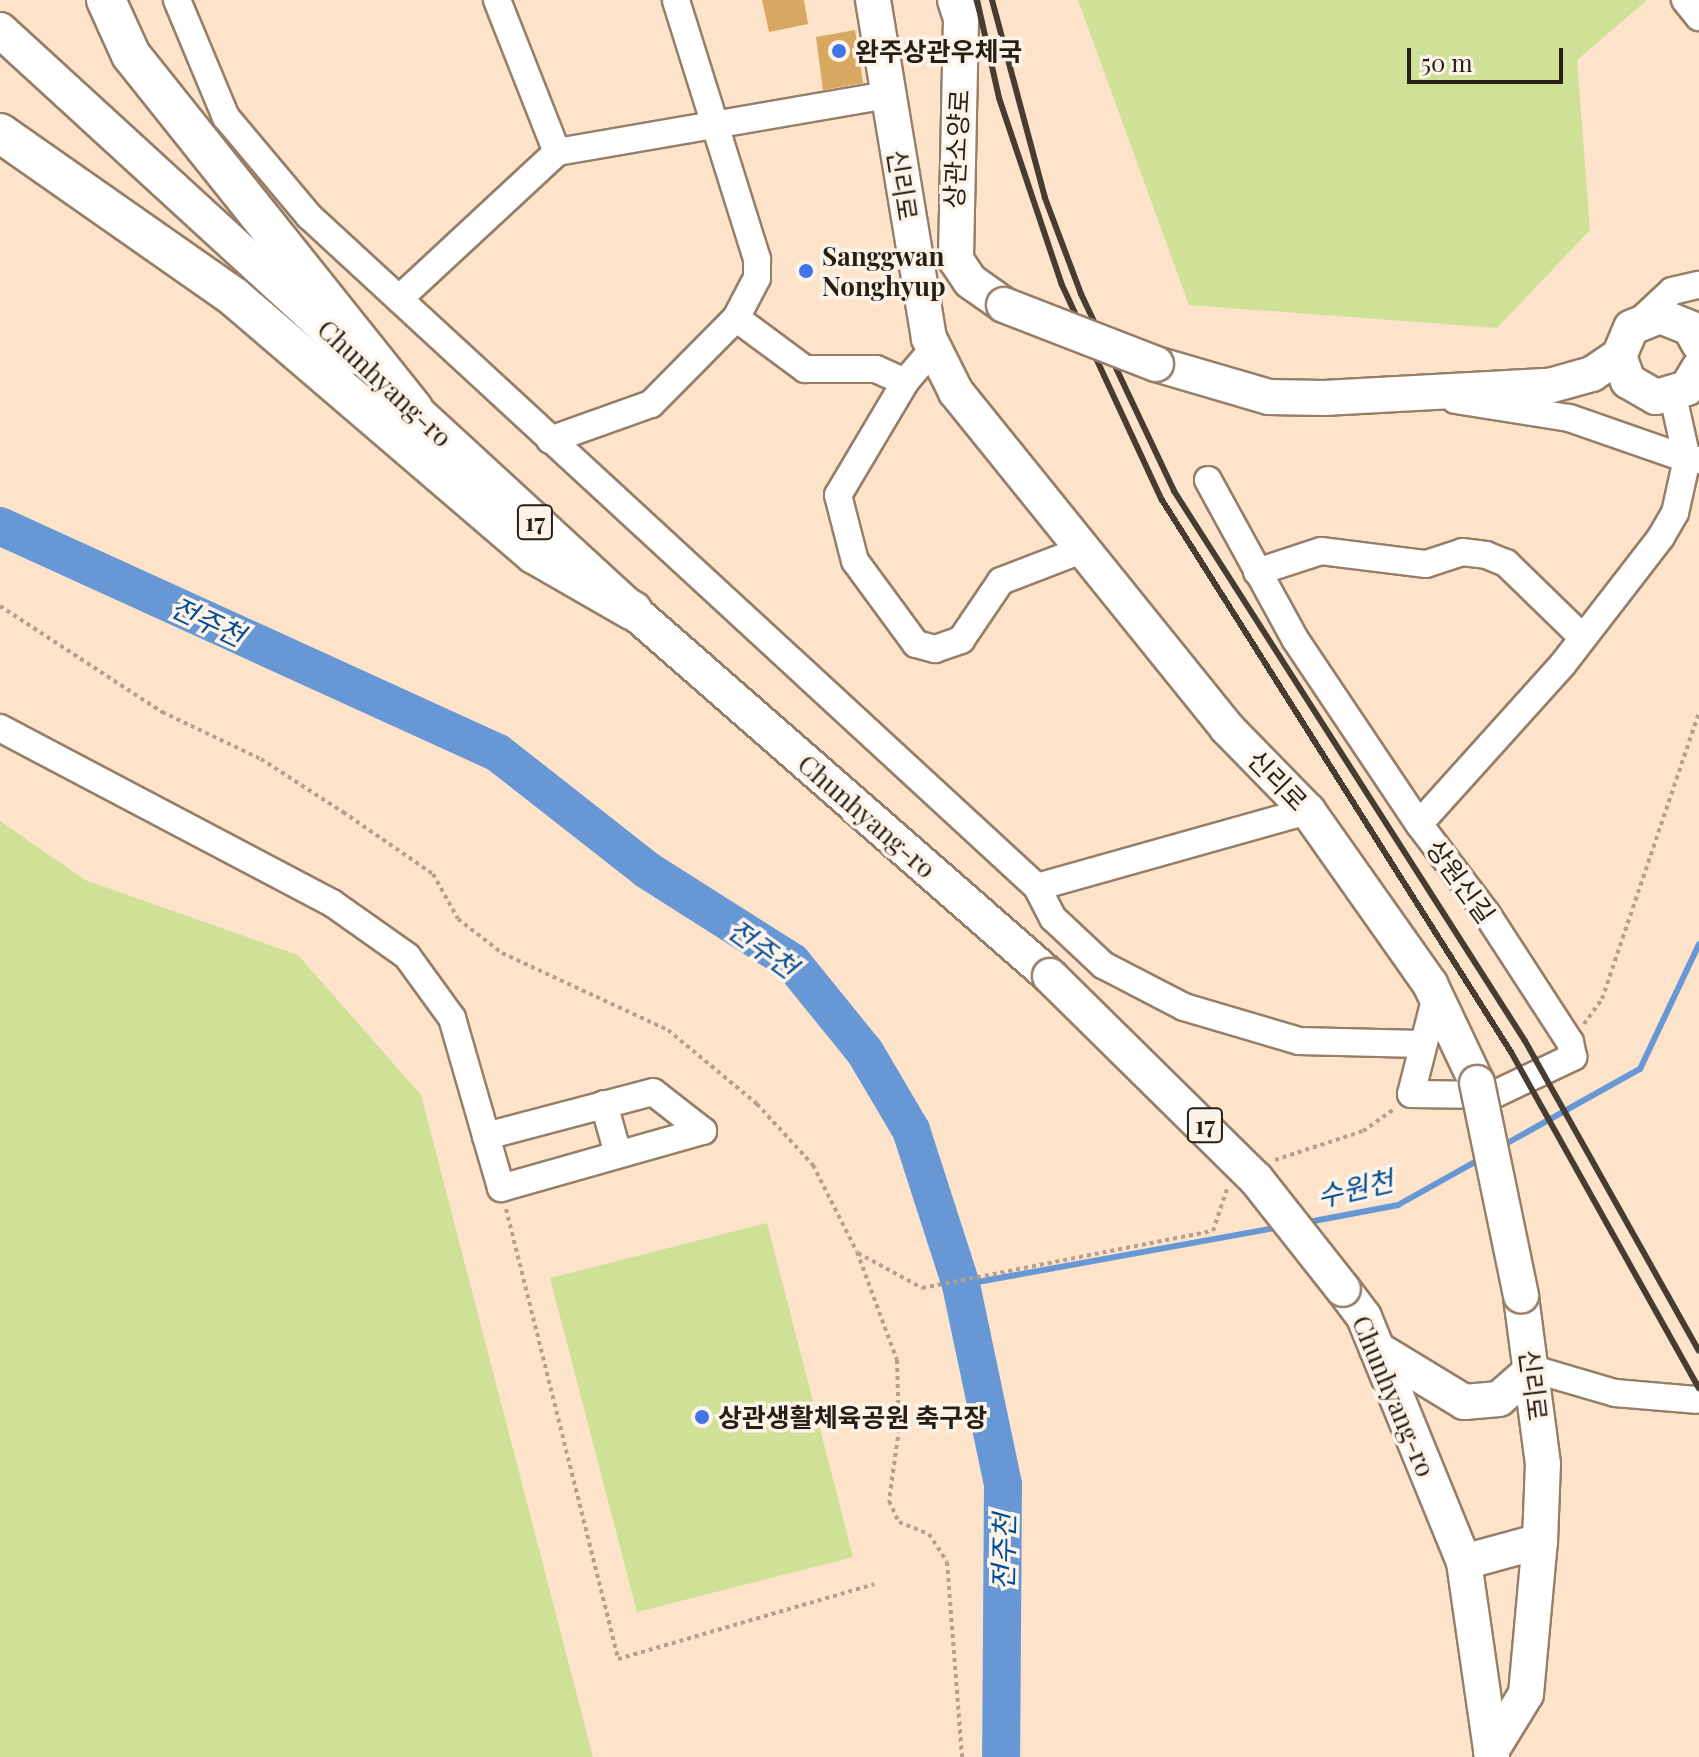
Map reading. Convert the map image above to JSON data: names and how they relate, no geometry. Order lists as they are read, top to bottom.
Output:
{
  "streets": {
    "main road": [
      "상관소양로",
      "신리로",
      "Chunhyang-ro",
      "17"
    ],
    "street": ["상원신길"]
  },
  "crossings": [
    ["신리로", "Chunhyang-ro"]
  ],
  "water": ["전주천", "수원천"],
  "places": ["완주상관우체국", "Sanggwan Nonghyup", "상관생활체육공원 축구장"],
  "scale_bar": "50 m"
}
